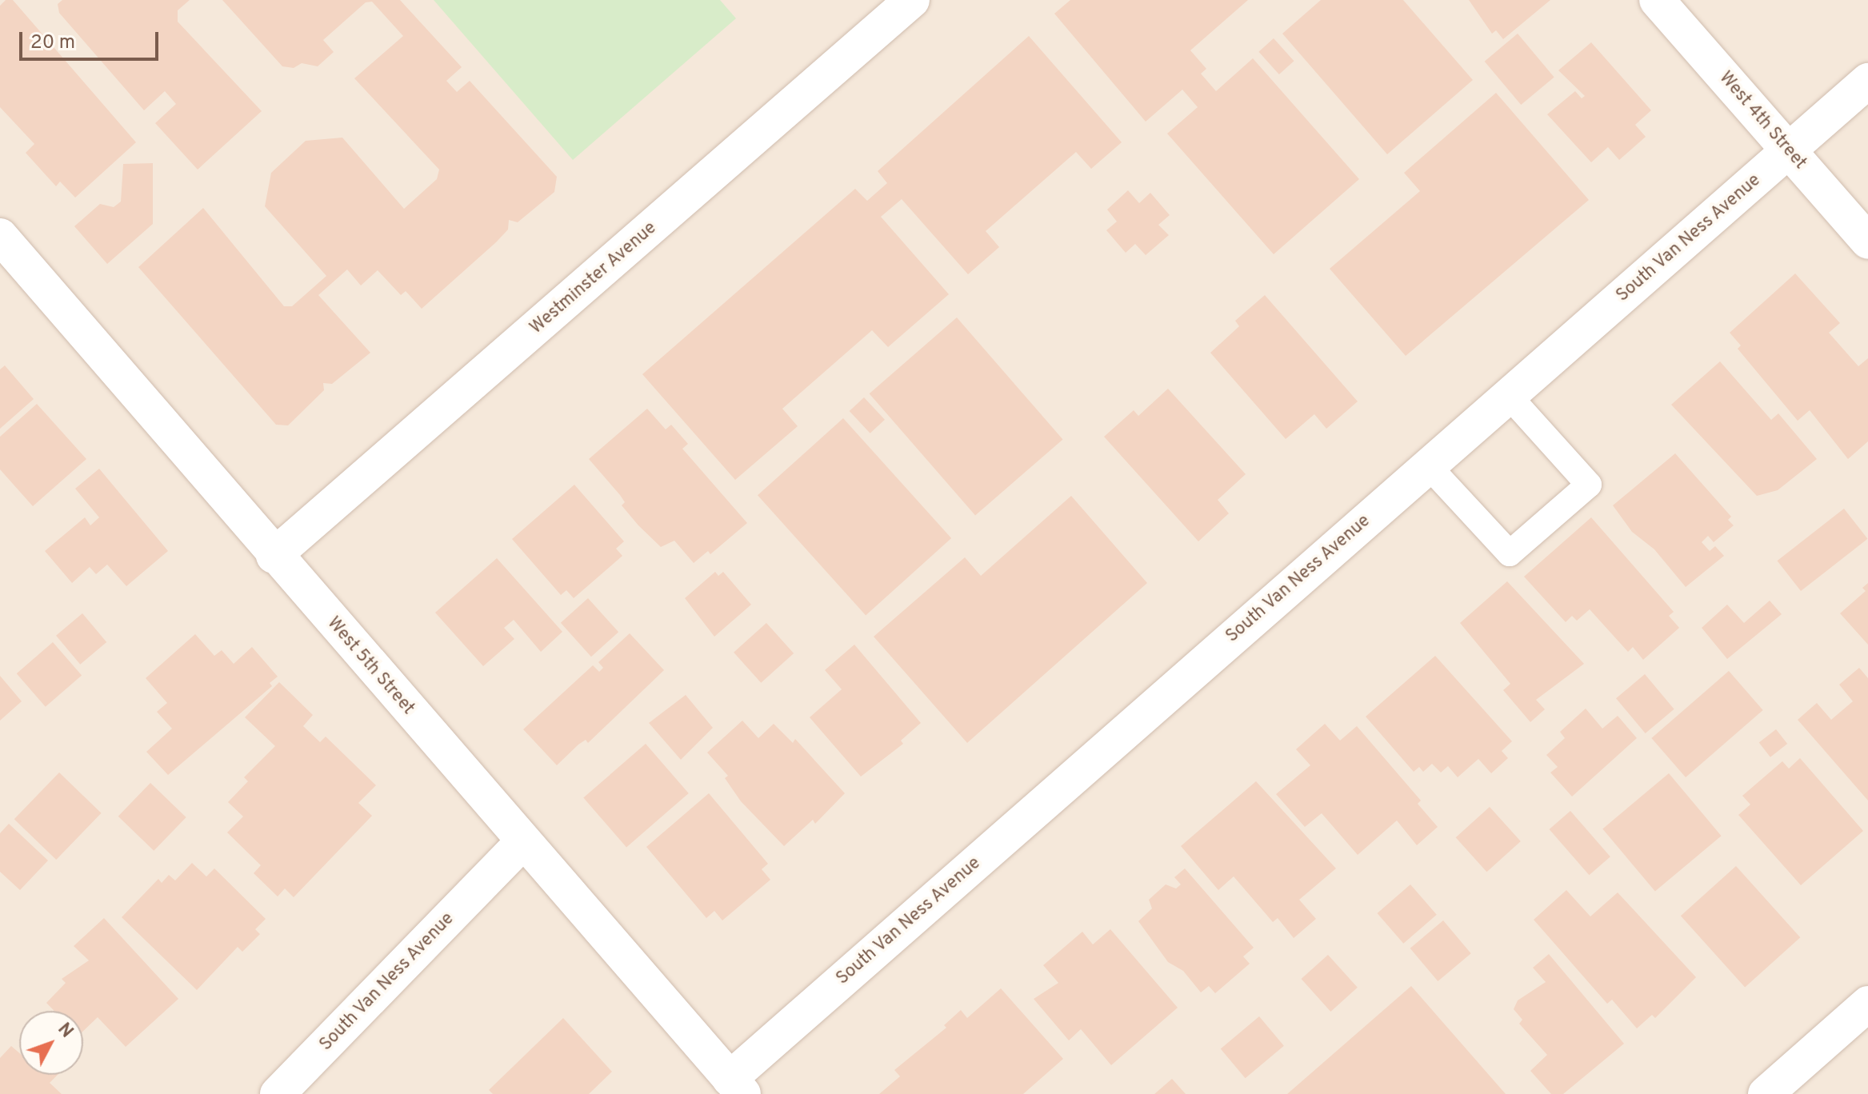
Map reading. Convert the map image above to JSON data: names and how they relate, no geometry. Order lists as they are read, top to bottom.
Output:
{
  "streets": {
    "street": [
      "West 4th Street",
      "South Van Ness Avenue",
      "Westminster Avenue",
      "West 5th Street"
    ]
  },
  "crossings": [
    ["West 4th Street", "South Van Ness Avenue"],
    ["South Van Ness Avenue", "West 5th Street"],
    ["Westminster Avenue", "West 5th Street"]
  ],
  "scale_bar": "20 m",
  "north": "top right"
}
